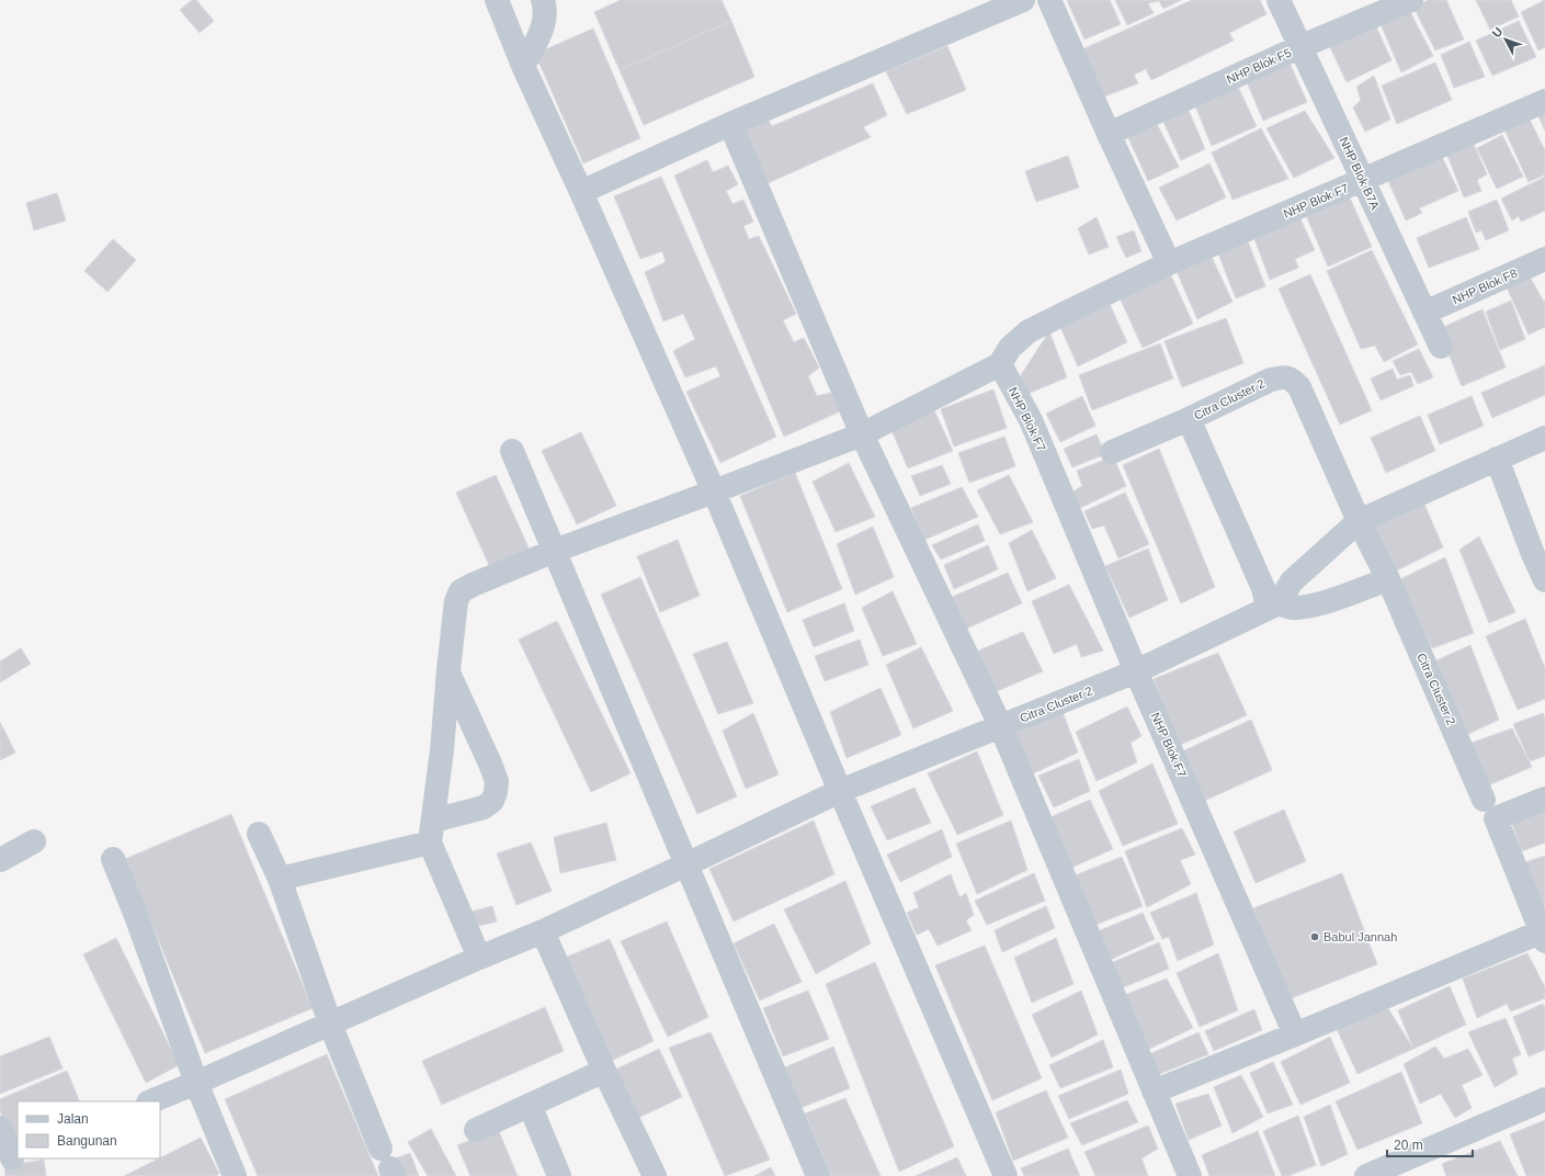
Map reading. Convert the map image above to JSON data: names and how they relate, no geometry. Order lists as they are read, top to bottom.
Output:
{
  "streets": {
    "street": [
      "NHP Blok F5",
      "NHP Blok B7A",
      "NHP Blok F7",
      "NHP Blok F8",
      "Citra Cluster 2"
    ]
  },
  "crossings": [
    ["NHP Blok F5", "NHP Blok B7A"],
    ["NHP Blok B7A", "NHP Blok F7"],
    ["NHP Blok B7A", "NHP Blok F8"],
    ["NHP Blok F7", "Citra Cluster 2"]
  ],
  "places": ["Babul Jannah"],
  "legend": ["Jalan", "Bangunan"],
  "scale_bar": "20 m",
  "north": "top left"
}
